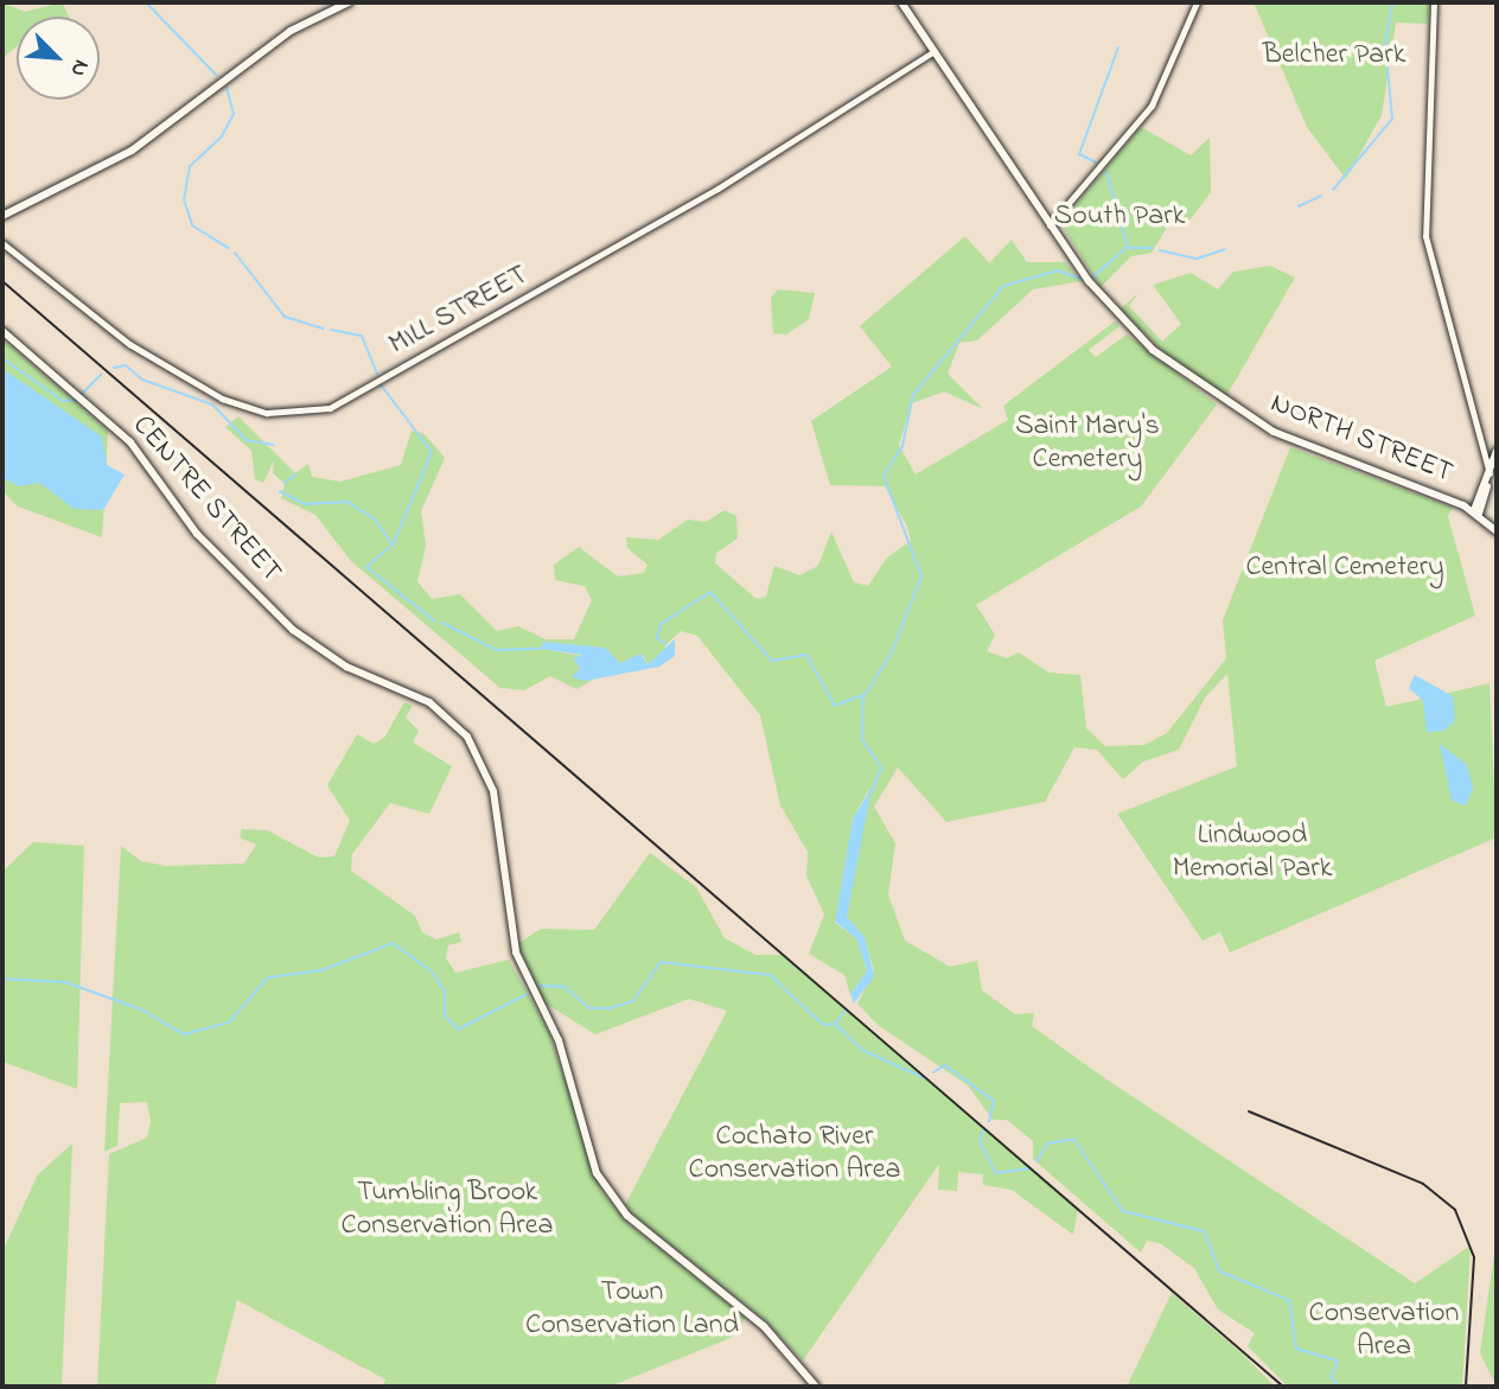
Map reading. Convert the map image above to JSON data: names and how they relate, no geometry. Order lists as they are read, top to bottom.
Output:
{
  "streets": {
    "main road": ["NORTH STREET", "CENTRE STREET"],
    "street": ["MILL STREET"]
  },
  "crossings": [
    ["MILL STREET", "NORTH STREET"]
  ],
  "parks": [
    "Belcher Park",
    "South Park",
    "Saint Mary's Cemetery",
    "Central Cemetery",
    "Lindwood Memorial Park",
    "Cochato River Conservation Area",
    "Tumbling Brook Conservation Area",
    "Town Conservation Land",
    "Conservation Area"
  ],
  "north": "bottom right"
}
